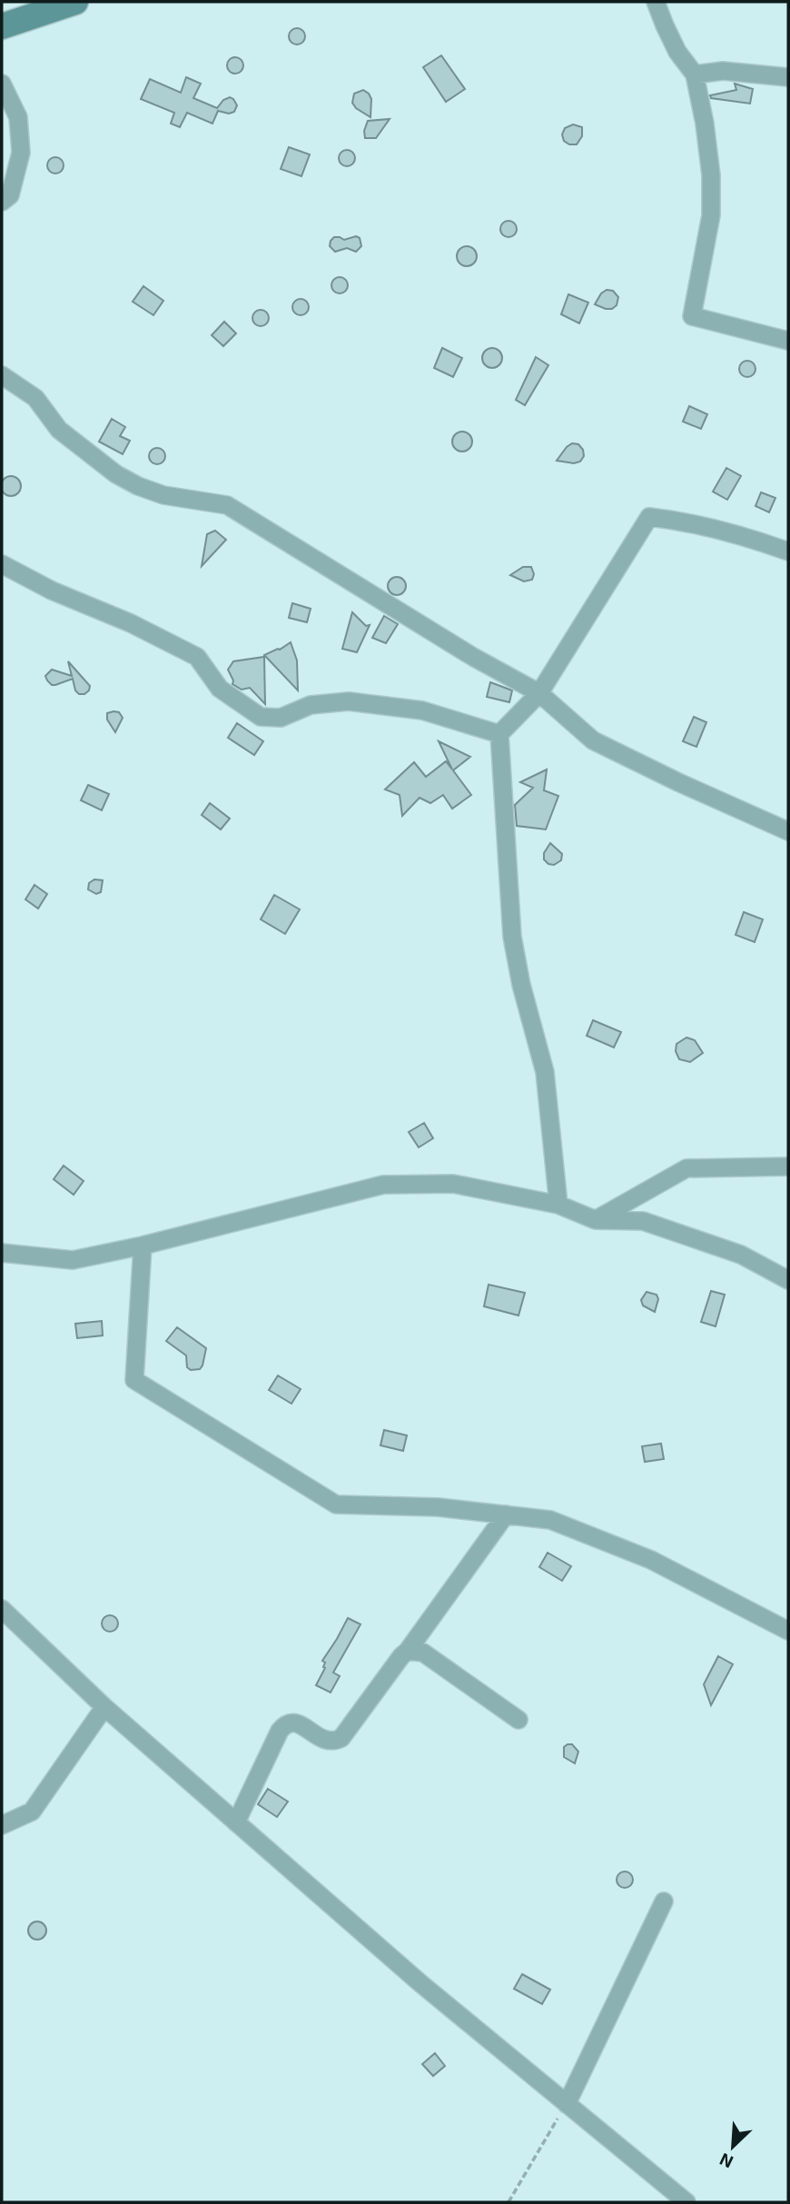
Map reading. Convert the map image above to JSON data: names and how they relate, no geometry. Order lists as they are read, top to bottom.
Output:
{
  "north": "bottom left"
}
